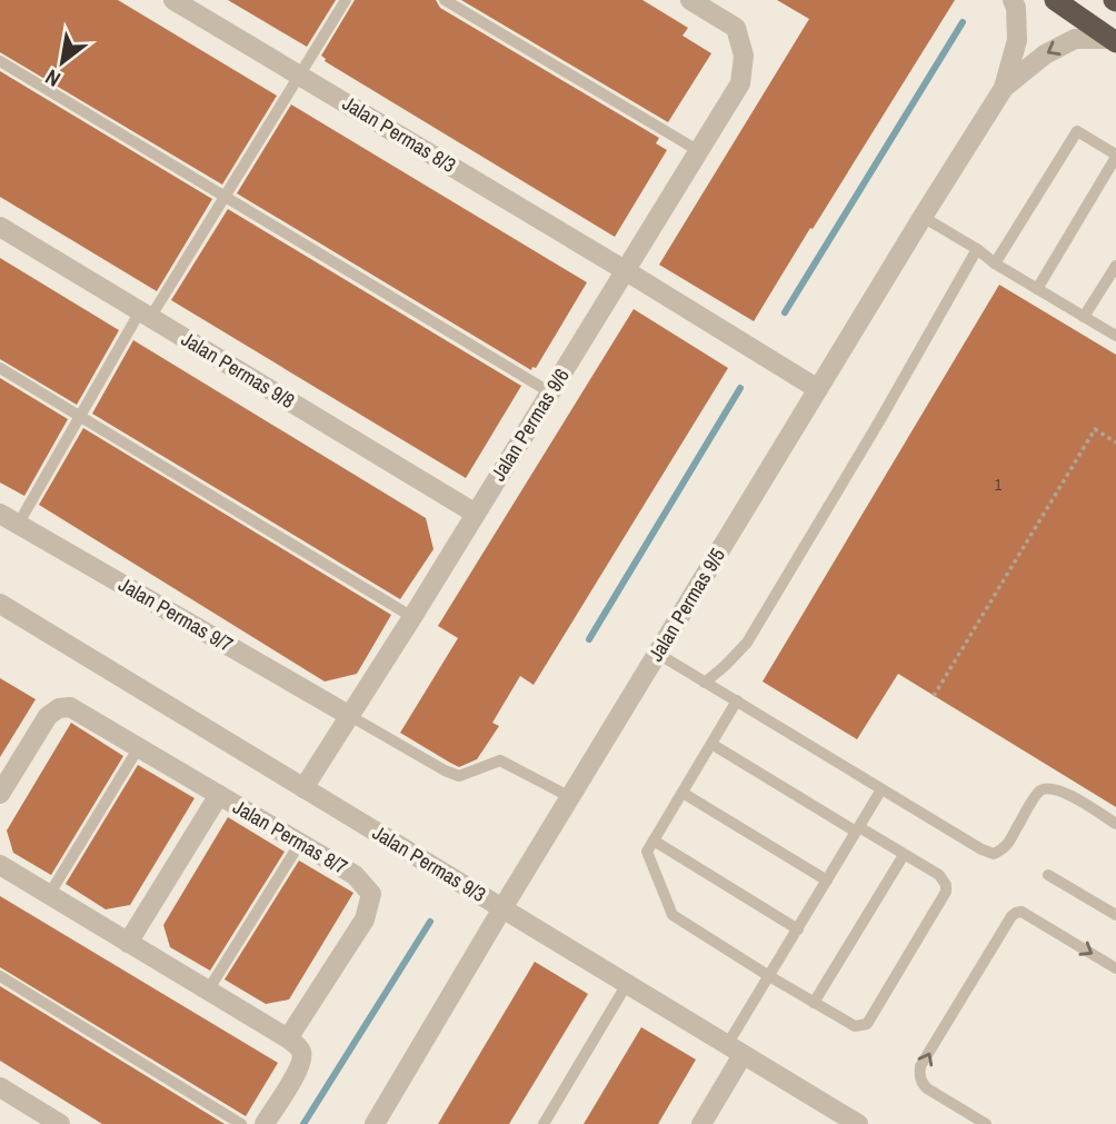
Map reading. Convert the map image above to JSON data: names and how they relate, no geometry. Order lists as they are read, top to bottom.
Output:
{
  "streets": {
    "street": [
      "Jalan Permas 8/3",
      "Jalan Permas 9/8",
      "Jalan Permas 9/6",
      "Jalan Permas 9/5",
      "Jalan Permas 9/7",
      "Jalan Permas 8/7",
      "Jalan Permas 9/3"
    ]
  },
  "crossings": [
    ["Jalan Permas 8/3", "Jalan Permas 9/6"],
    ["Jalan Permas 8/3", "Jalan Permas 9/5"],
    ["Jalan Permas 9/8", "Jalan Permas 9/6"],
    ["Jalan Permas 9/6", "Jalan Permas 9/7"],
    ["Jalan Permas 9/6", "Jalan Permas 9/3"],
    ["Jalan Permas 9/5", "Jalan Permas 9/3"]
  ],
  "house_numbers": ["1"],
  "north": "bottom left"
}
